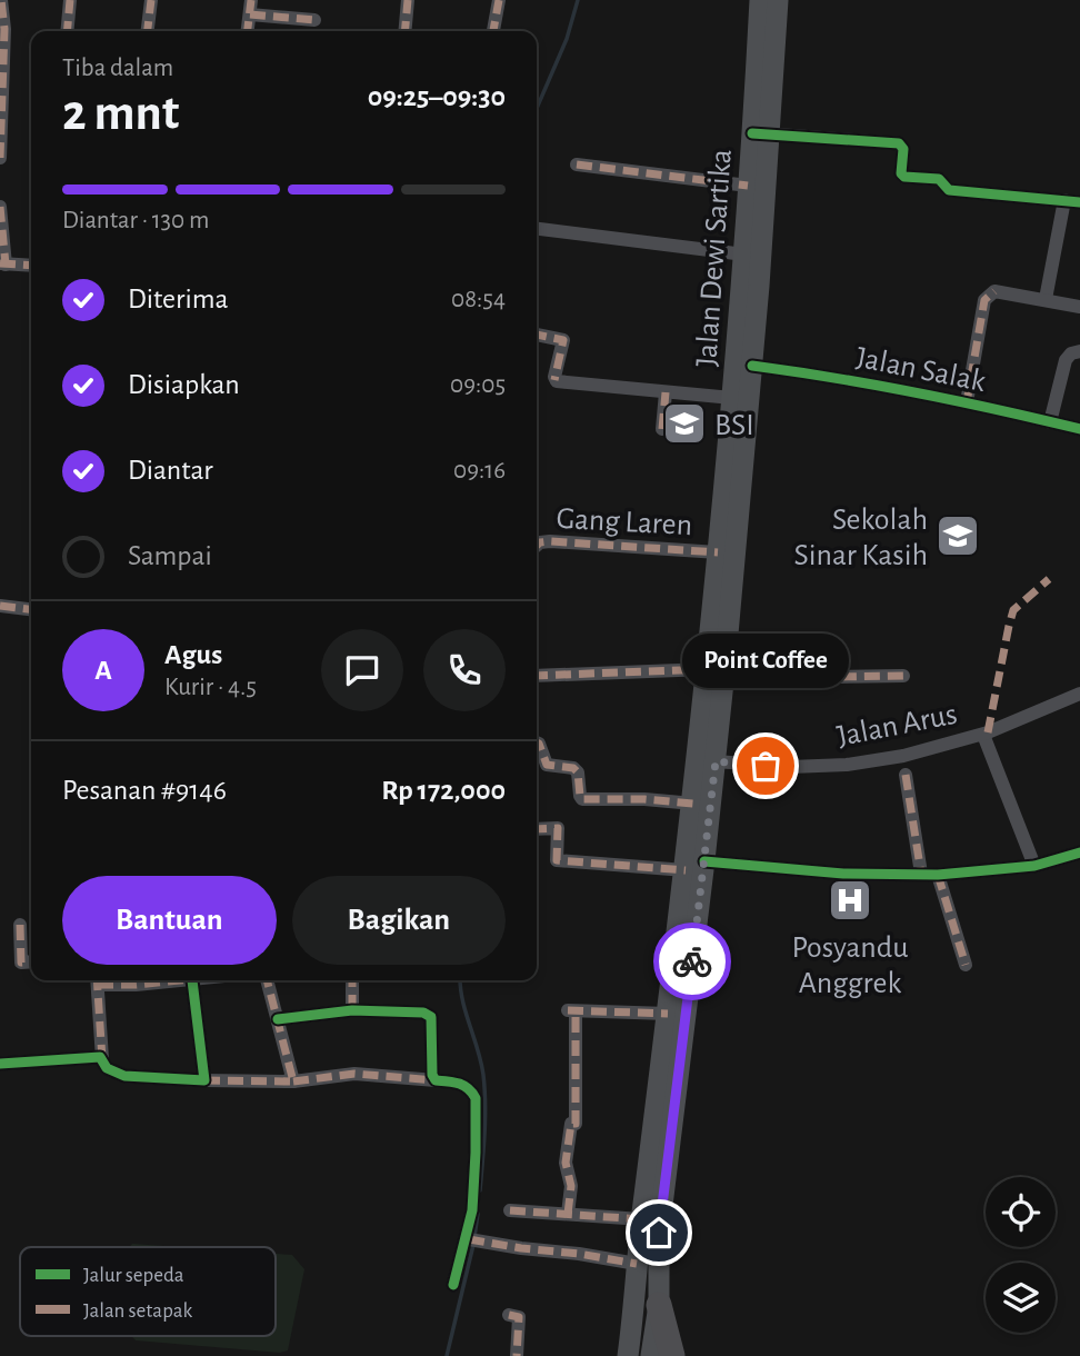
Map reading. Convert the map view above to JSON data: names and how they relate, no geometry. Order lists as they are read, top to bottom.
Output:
{
  "streets": {
    "main road": ["Jalan Dewi Sartika"],
    "street": ["Jalan Salak", "Gang Laren", "Jalan Arus"]
  },
  "crossings": [
    ["Jalan Dewi Sartika", "Jalan Salak"],
    ["Jalan Dewi Sartika", "Gang Laren"],
    ["Jalan Dewi Sartika", "Jalan Arus"]
  ],
  "places": {
    "school or university": ["BSI", "Sekolah Sinar Kasih"],
    "other": ["Point Coffee"],
    "hospital": ["Posyandu Anggrek"]
  },
  "legend": ["Jalur sepeda", "Jalan setapak"],
  "page": {
    "heading": ["2 mnt", "Tiba dalam", "09:25–09:30"],
    "panel": [
      "Agus",
      "Kurir · 4.5",
      "Pesanan #9146",
      "Rp 172,000"
    ],
    "bar": "Diantar · 130 m",
    "list": [
      ["Diterima", "08:54"],
      ["Disiapkan", "09:05"],
      ["Diantar", "09:16"],
      "Sampai"
    ],
    "round": "A",
    "bubble": "Point Coffee",
    "buttons": ["Bantuan", "Bagikan"]
  }
}
